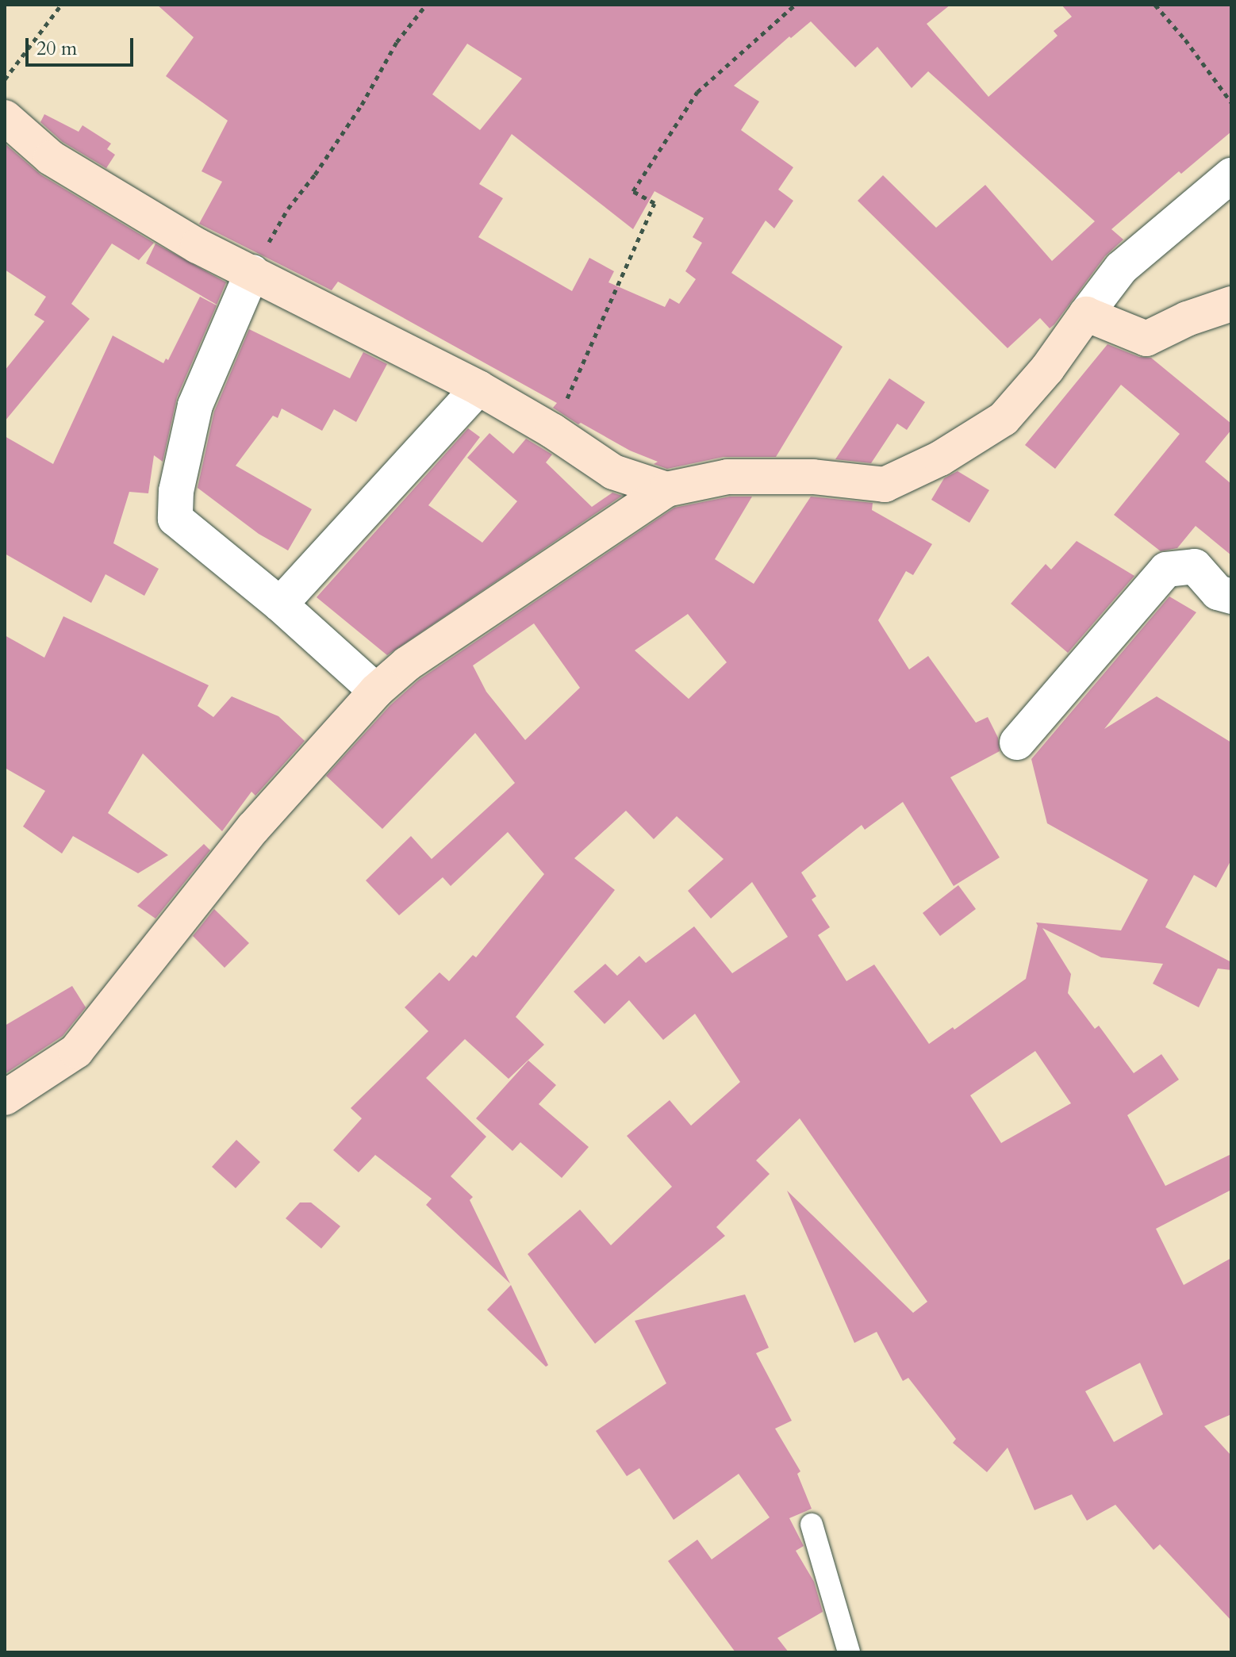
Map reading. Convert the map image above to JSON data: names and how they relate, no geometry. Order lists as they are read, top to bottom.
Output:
{
  "scale_bar": "20 m"
}
